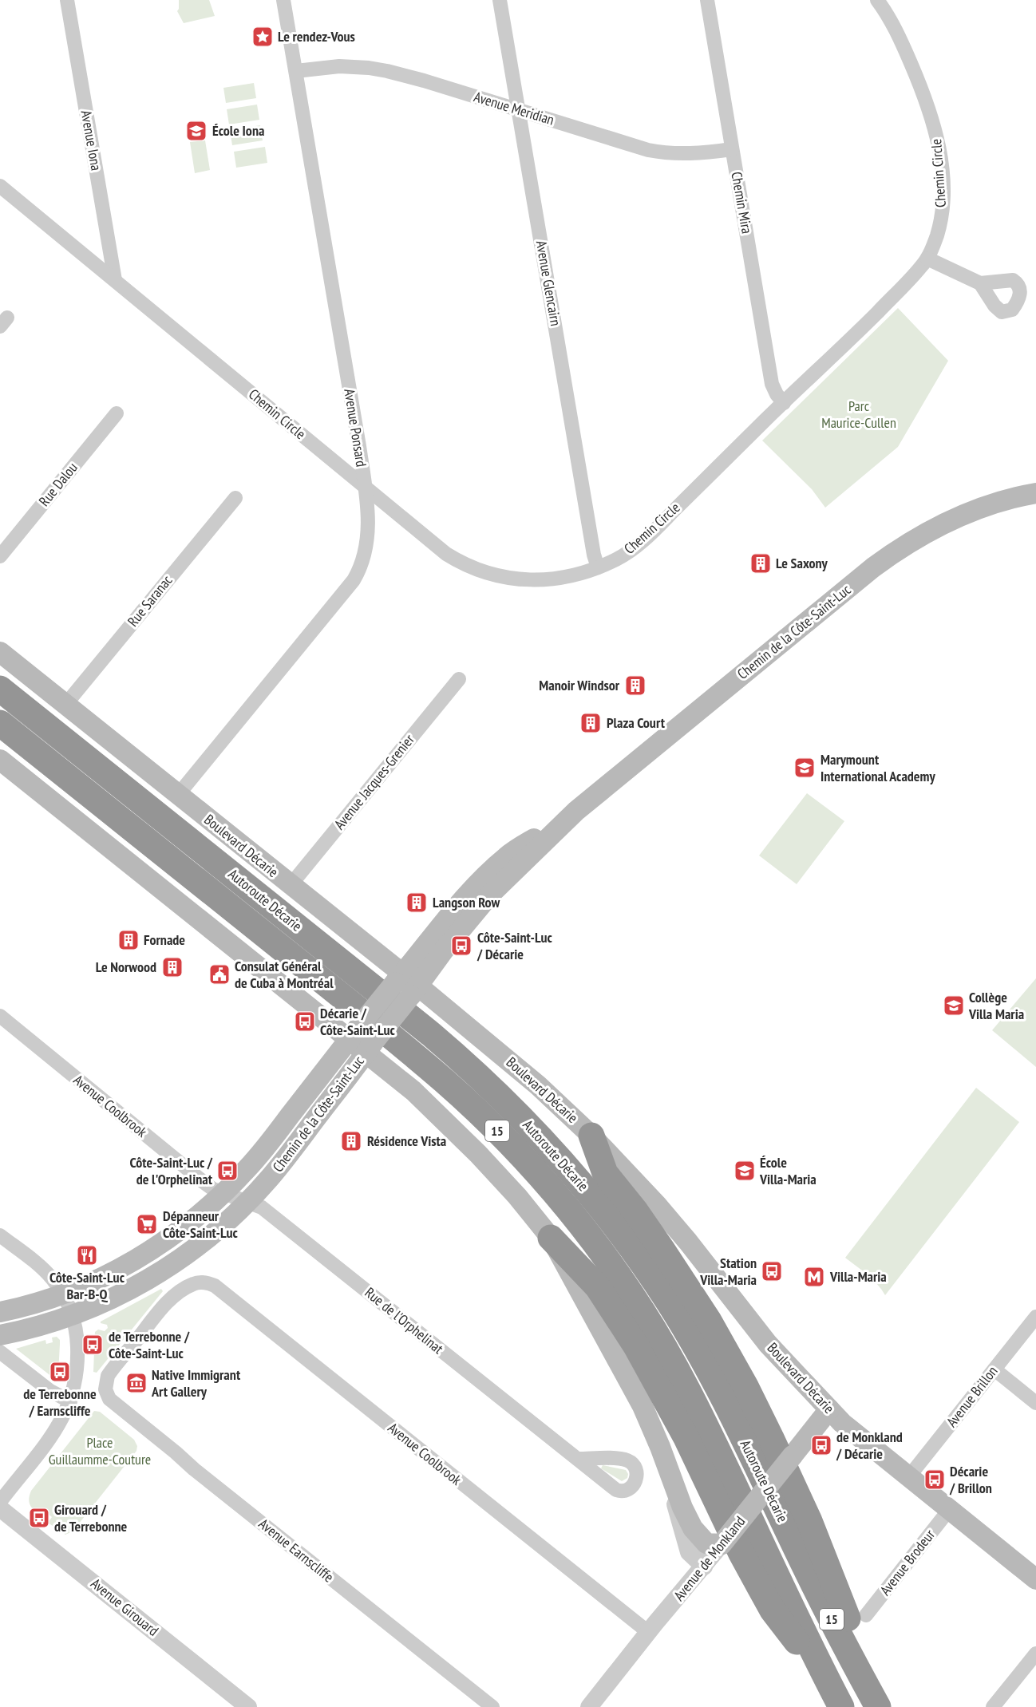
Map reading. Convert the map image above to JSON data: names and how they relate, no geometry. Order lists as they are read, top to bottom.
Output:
{
  "streets": {
    "highway": ["Autoroute Décarie", "15"],
    "main road": ["Chemin de la Côte-Saint-Luc", "Boulevard Décarie", "Avenue de Monkland"],
    "street": [
      "Avenue Meridian",
      "Avenue Iona",
      "Chemin Circle",
      "Chemin Mira",
      "Avenue Glencairn",
      "Avenue Ponsard",
      "Rue Dalou",
      "Rue Saranac",
      "Avenue Jacques-Grenier",
      "Avenue Coolbrook",
      "Rue de l'Orphelinat",
      "Avenue Brillon",
      "Avenue Earnscliffe",
      "Avenue Brodeur",
      "Avenue Girouard"
    ]
  },
  "crossings": [
    ["Avenue Meridian", "Chemin Mira"],
    ["Avenue Meridian", "Avenue Glencairn"],
    ["Avenue Meridian", "Avenue Ponsard"],
    ["Avenue Iona", "Chemin Circle"],
    ["Chemin Circle", "Chemin Mira"],
    ["Chemin Circle", "Avenue Glencairn"],
    ["Chemin Circle", "Avenue Ponsard"],
    ["Avenue Ponsard", "Boulevard Décarie"],
    ["Rue Saranac", "Boulevard Décarie"],
    ["Chemin de la Côte-Saint-Luc", "Boulevard Décarie"],
    ["Chemin de la Côte-Saint-Luc", "Avenue Coolbrook"],
    ["Chemin de la Côte-Saint-Luc", "Rue de l'Orphelinat"],
    ["Avenue Jacques-Grenier", "Boulevard Décarie"],
    ["Boulevard Décarie", "Avenue Brillon"],
    ["Boulevard Décarie", "Avenue de Monkland"],
    ["Boulevard Décarie", "Avenue Brodeur"],
    ["Avenue Coolbrook", "Rue de l'Orphelinat"],
    ["Avenue Coolbrook", "Avenue Earnscliffe"],
    ["Avenue Coolbrook", "Avenue de Monkland"]
  ],
  "parks": ["Parc Maurice-Cullen", "Place Guillaumme-Couture"],
  "places": {
    "place": ["Le rendez-Vous"],
    "school or university": [
      "École Iona",
      "Marymount International Academy",
      "Collège Villa Maria",
      "École Villa-Maria"
    ],
    "building": [
      "Le Saxony",
      "Manoir Windsor",
      "Plaza Court",
      "Langson Row",
      "Fornade",
      "Le Norwood",
      "Résidence Vista"
    ],
    "bus stop": [
      "Côte-Saint-Luc / Décarie",
      "Décarie / Côte-Saint-Luc",
      "Côte-Saint-Luc / de l'Orphelinat",
      "Station Villa-Maria",
      "de Terrebonne / Côte-Saint-Luc",
      "de Terrebonne / Earnscliffe",
      "de Monkland / Décarie",
      "Décarie / Brillon",
      "Girouard / de Terrebonne"
    ],
    "public building": ["Consulat Général de Cuba à Montréal"],
    "supermarket": ["Dépanneur Côte-Saint-Luc"],
    "restaurant": ["Côte-Saint-Luc Bar-B-Q"],
    "metro station": ["Villa-Maria"],
    "museum": ["Native Immigrant Art Gallery"]
  }
}
